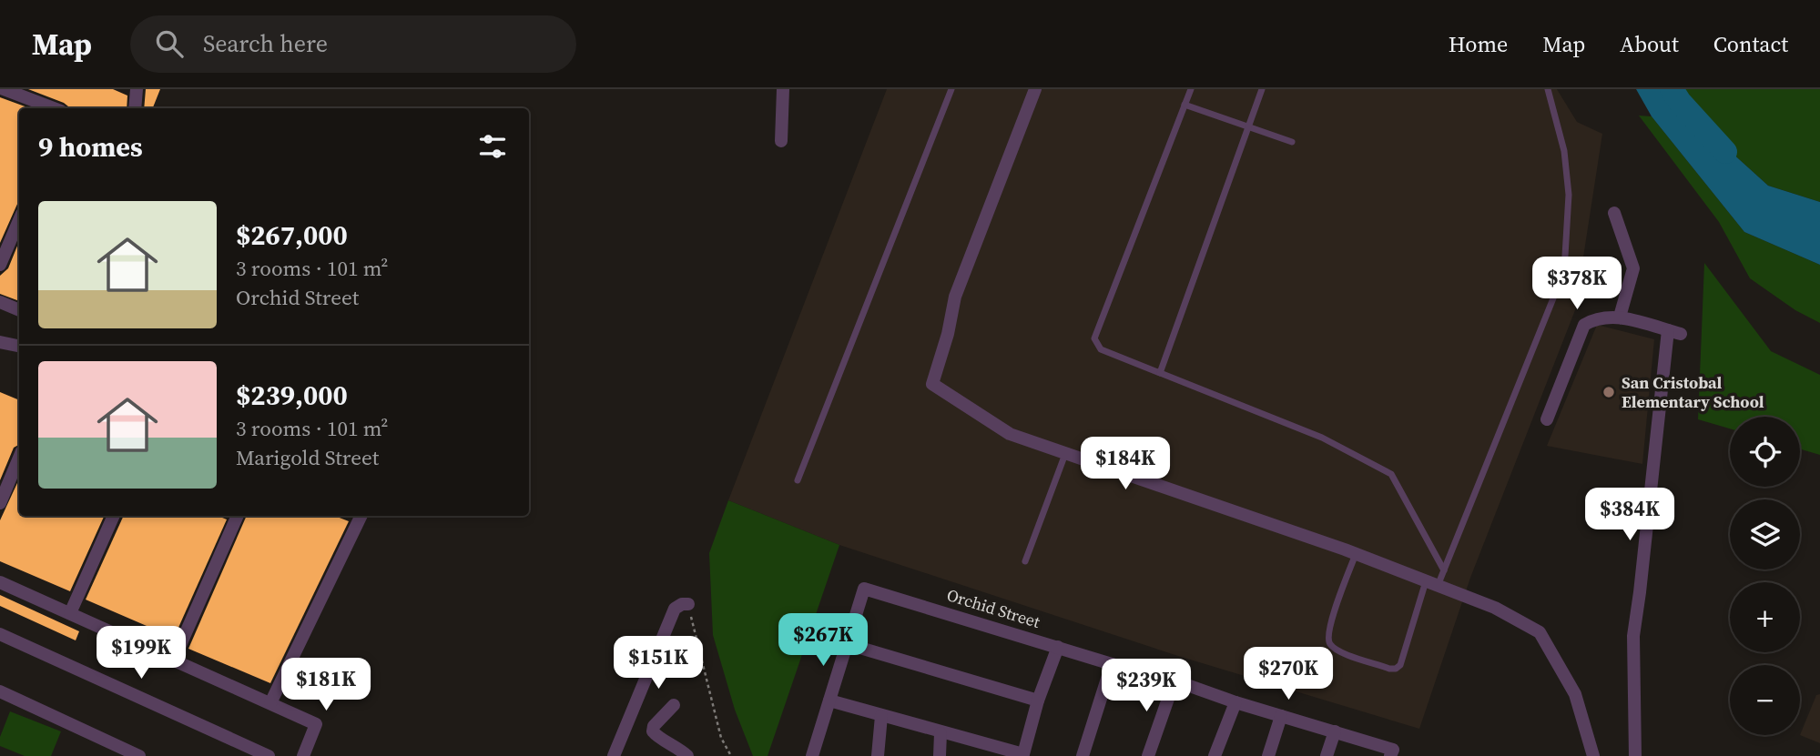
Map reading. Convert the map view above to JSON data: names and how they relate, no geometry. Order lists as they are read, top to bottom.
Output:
{
  "streets": {
    "street": ["Orchid Street"]
  },
  "places": ["San Cristobal Elementary School"],
  "page": {
    "header": "Map",
    "search": "Search here",
    "nav": [
      "Home",
      "Map",
      "About",
      "Contact"
    ],
    "heading": "9 homes",
    "list": [
      {
        "name": "$267,000",
        "note": "3 rooms · 101 m² · Orchid Street"
      },
      {
        "name": "$239,000",
        "note": "3 rooms · 101 m² · Marigold Street"
      }
    ],
    "price": [
      "$378K",
      "$184K",
      "$384K",
      "$267K",
      "$199K",
      "$151K",
      "$270K",
      "$181K",
      "$239K"
    ],
    "map_buttons": ["+", "−"]
  }
}
